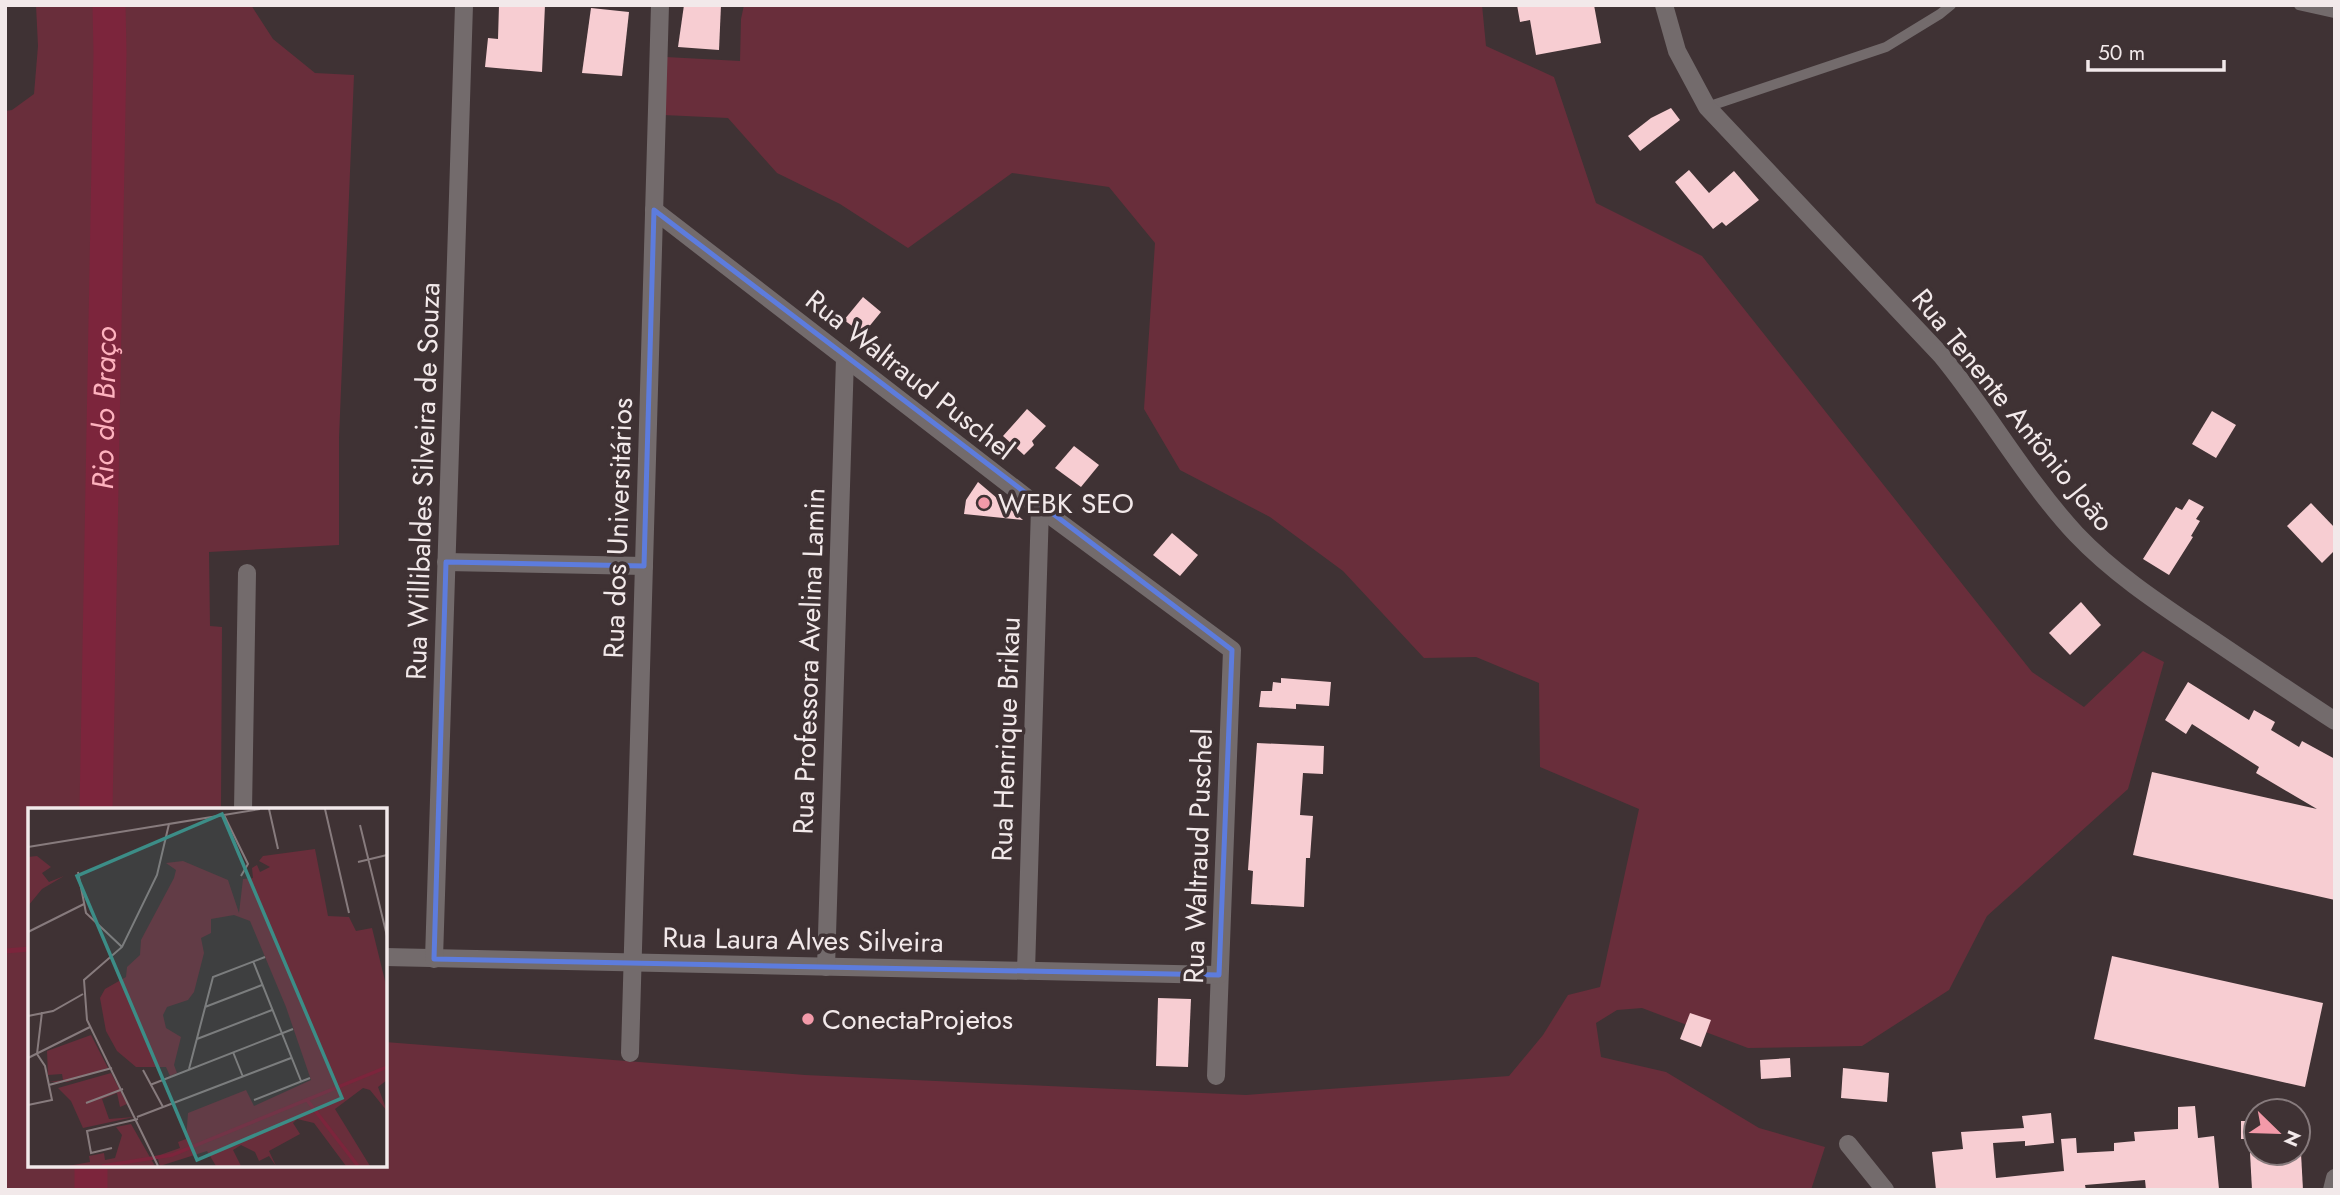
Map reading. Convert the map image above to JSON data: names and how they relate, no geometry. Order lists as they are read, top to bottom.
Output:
{
  "streets": {
    "street": [
      "Rua Waltraud Puschel",
      "Rua Tenente Antônio João",
      "Rua Willibaldes Silveira de Souza",
      "Rua dos Universitários",
      "Rua Professora Avelina Lamin",
      "Rua Henrique Brikau",
      "Rua Laura Alves Silveira"
    ]
  },
  "crossings": [
    ["Rua Waltraud Puschel", "Rua dos Universitários"],
    ["Rua Waltraud Puschel", "Rua Professora Avelina Lamin"],
    ["Rua Waltraud Puschel", "Rua Henrique Brikau"],
    ["Rua Waltraud Puschel", "Rua Laura Alves Silveira"],
    ["Rua Willibaldes Silveira de Souza", "Rua Laura Alves Silveira"],
    ["Rua dos Universitários", "Rua Laura Alves Silveira"],
    ["Rua Professora Avelina Lamin", "Rua Laura Alves Silveira"],
    ["Rua Henrique Brikau", "Rua Laura Alves Silveira"]
  ],
  "water": ["Rio do Braço"],
  "places": ["WEBK SEO", "ConectaProjetos"],
  "scale_bar": "50 m",
  "north": "bottom right"
}
